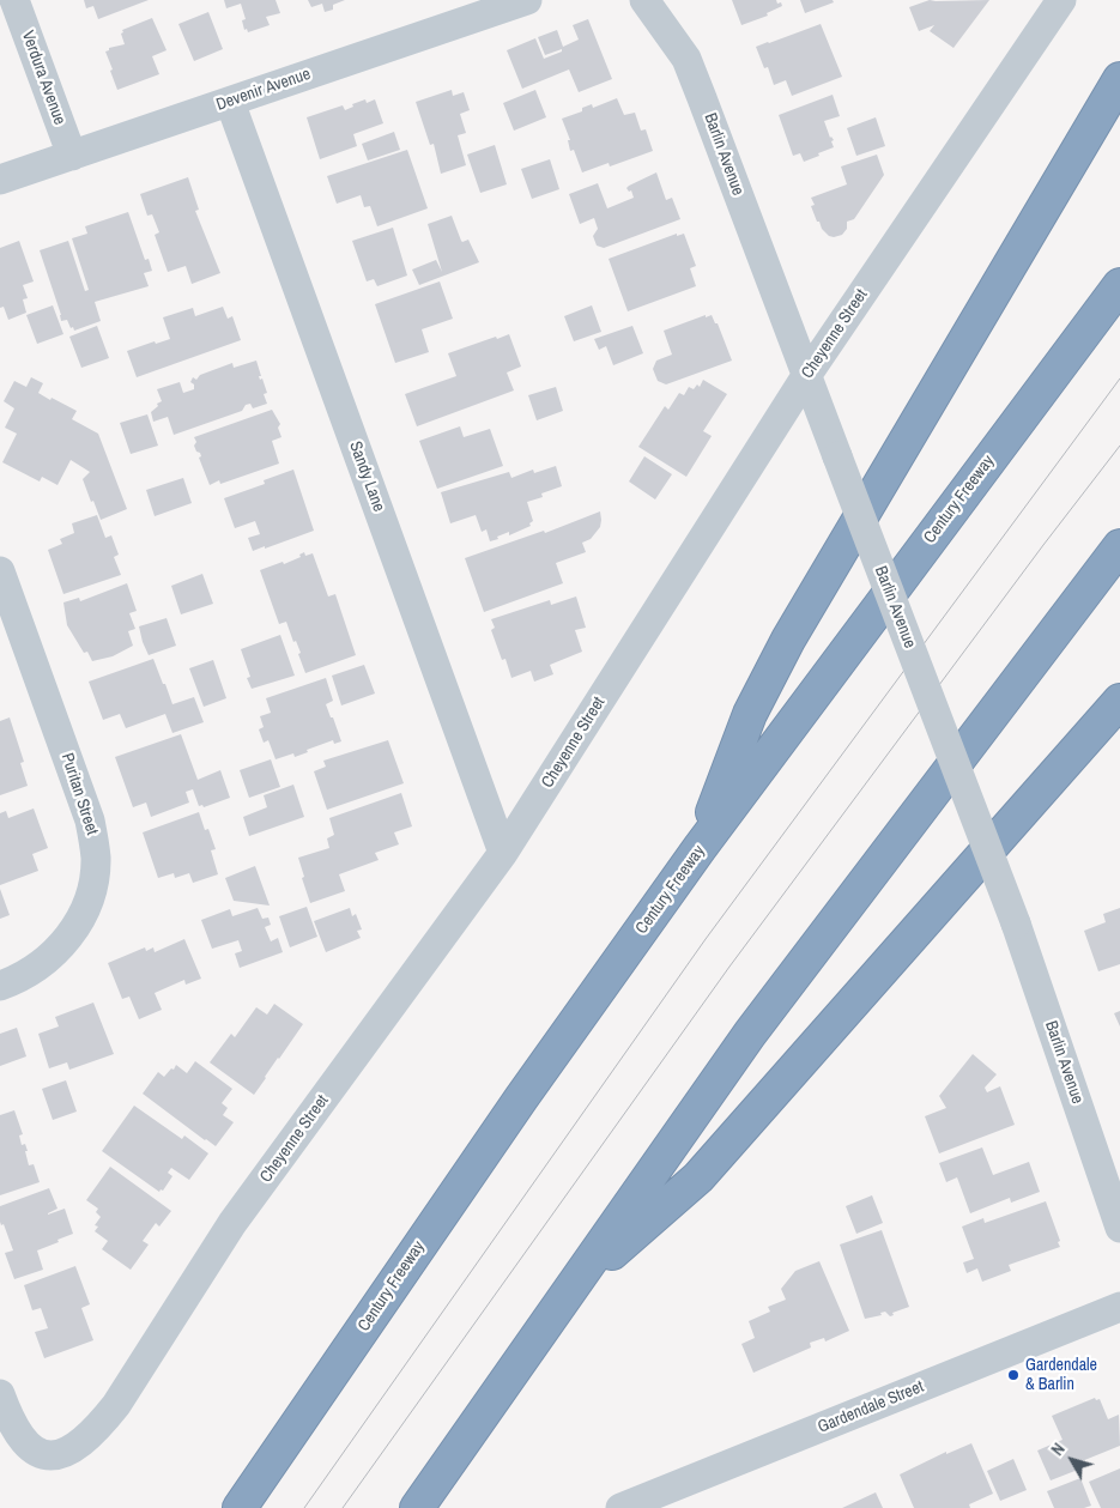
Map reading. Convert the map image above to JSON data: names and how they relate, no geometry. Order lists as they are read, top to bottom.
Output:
{
  "streets": {
    "highway": ["Century Freeway"],
    "street": [
      "Verdura Avenue",
      "Devenir Avenue",
      "Barlin Avenue",
      "Cheyenne Street",
      "Sandy Lane",
      "Puritan Street",
      "Gardendale Street"
    ]
  },
  "crossings": [
    ["Verdura Avenue", "Devenir Avenue"],
    ["Devenir Avenue", "Sandy Lane"],
    ["Barlin Avenue", "Cheyenne Street"],
    ["Cheyenne Street", "Sandy Lane"]
  ],
  "places": ["Gardendale & Barlin"],
  "north": "top left"
}
